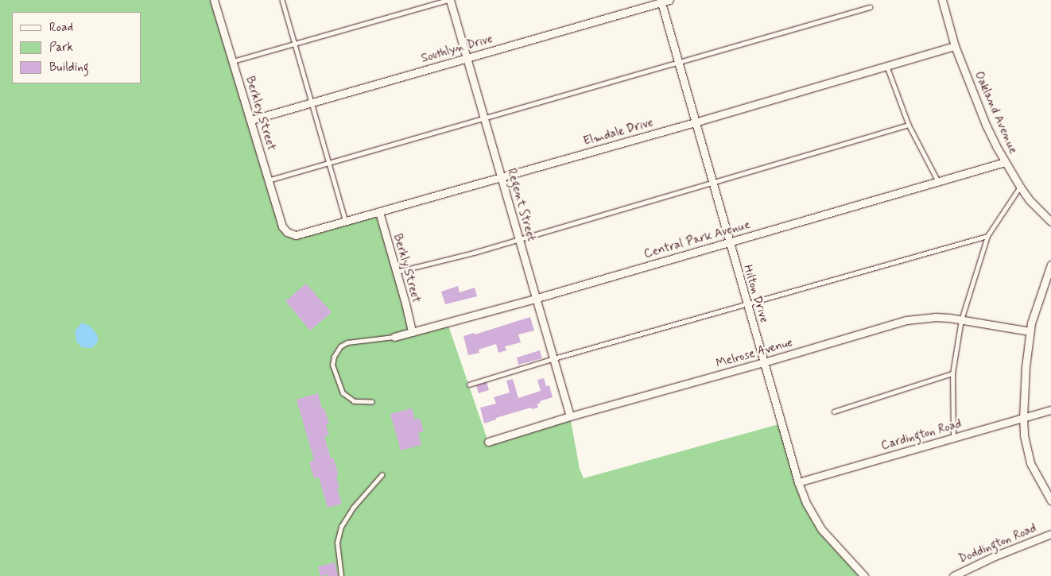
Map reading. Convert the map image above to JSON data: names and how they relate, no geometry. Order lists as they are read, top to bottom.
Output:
{
  "streets": {
    "street": [
      "Southlyn Drive",
      "Oakland Avenue",
      "Berkley Street",
      "Elmdale Drive",
      "Regent Street",
      "Central Park Avenue",
      "Berkly Street",
      "Hilton Drive",
      "Melrose Avenue",
      "Cardington Road",
      "Doddington Road"
    ]
  },
  "crossings": [
    ["Southlyn Drive", "Berkley Street"],
    ["Southlyn Drive", "Regent Street"],
    ["Southlyn Drive", "Hilton Drive"],
    ["Oakland Avenue", "Elmdale Drive"],
    ["Oakland Avenue", "Central Park Avenue"],
    ["Berkley Street", "Elmdale Drive"],
    ["Elmdale Drive", "Regent Street"],
    ["Elmdale Drive", "Berkly Street"],
    ["Elmdale Drive", "Hilton Drive"],
    ["Regent Street", "Central Park Avenue"],
    ["Regent Street", "Melrose Avenue"],
    ["Central Park Avenue", "Berkly Street"],
    ["Central Park Avenue", "Hilton Drive"],
    ["Hilton Drive", "Melrose Avenue"],
    ["Hilton Drive", "Cardington Road"]
  ],
  "legend": ["Road", "Park", "Building"]
}
